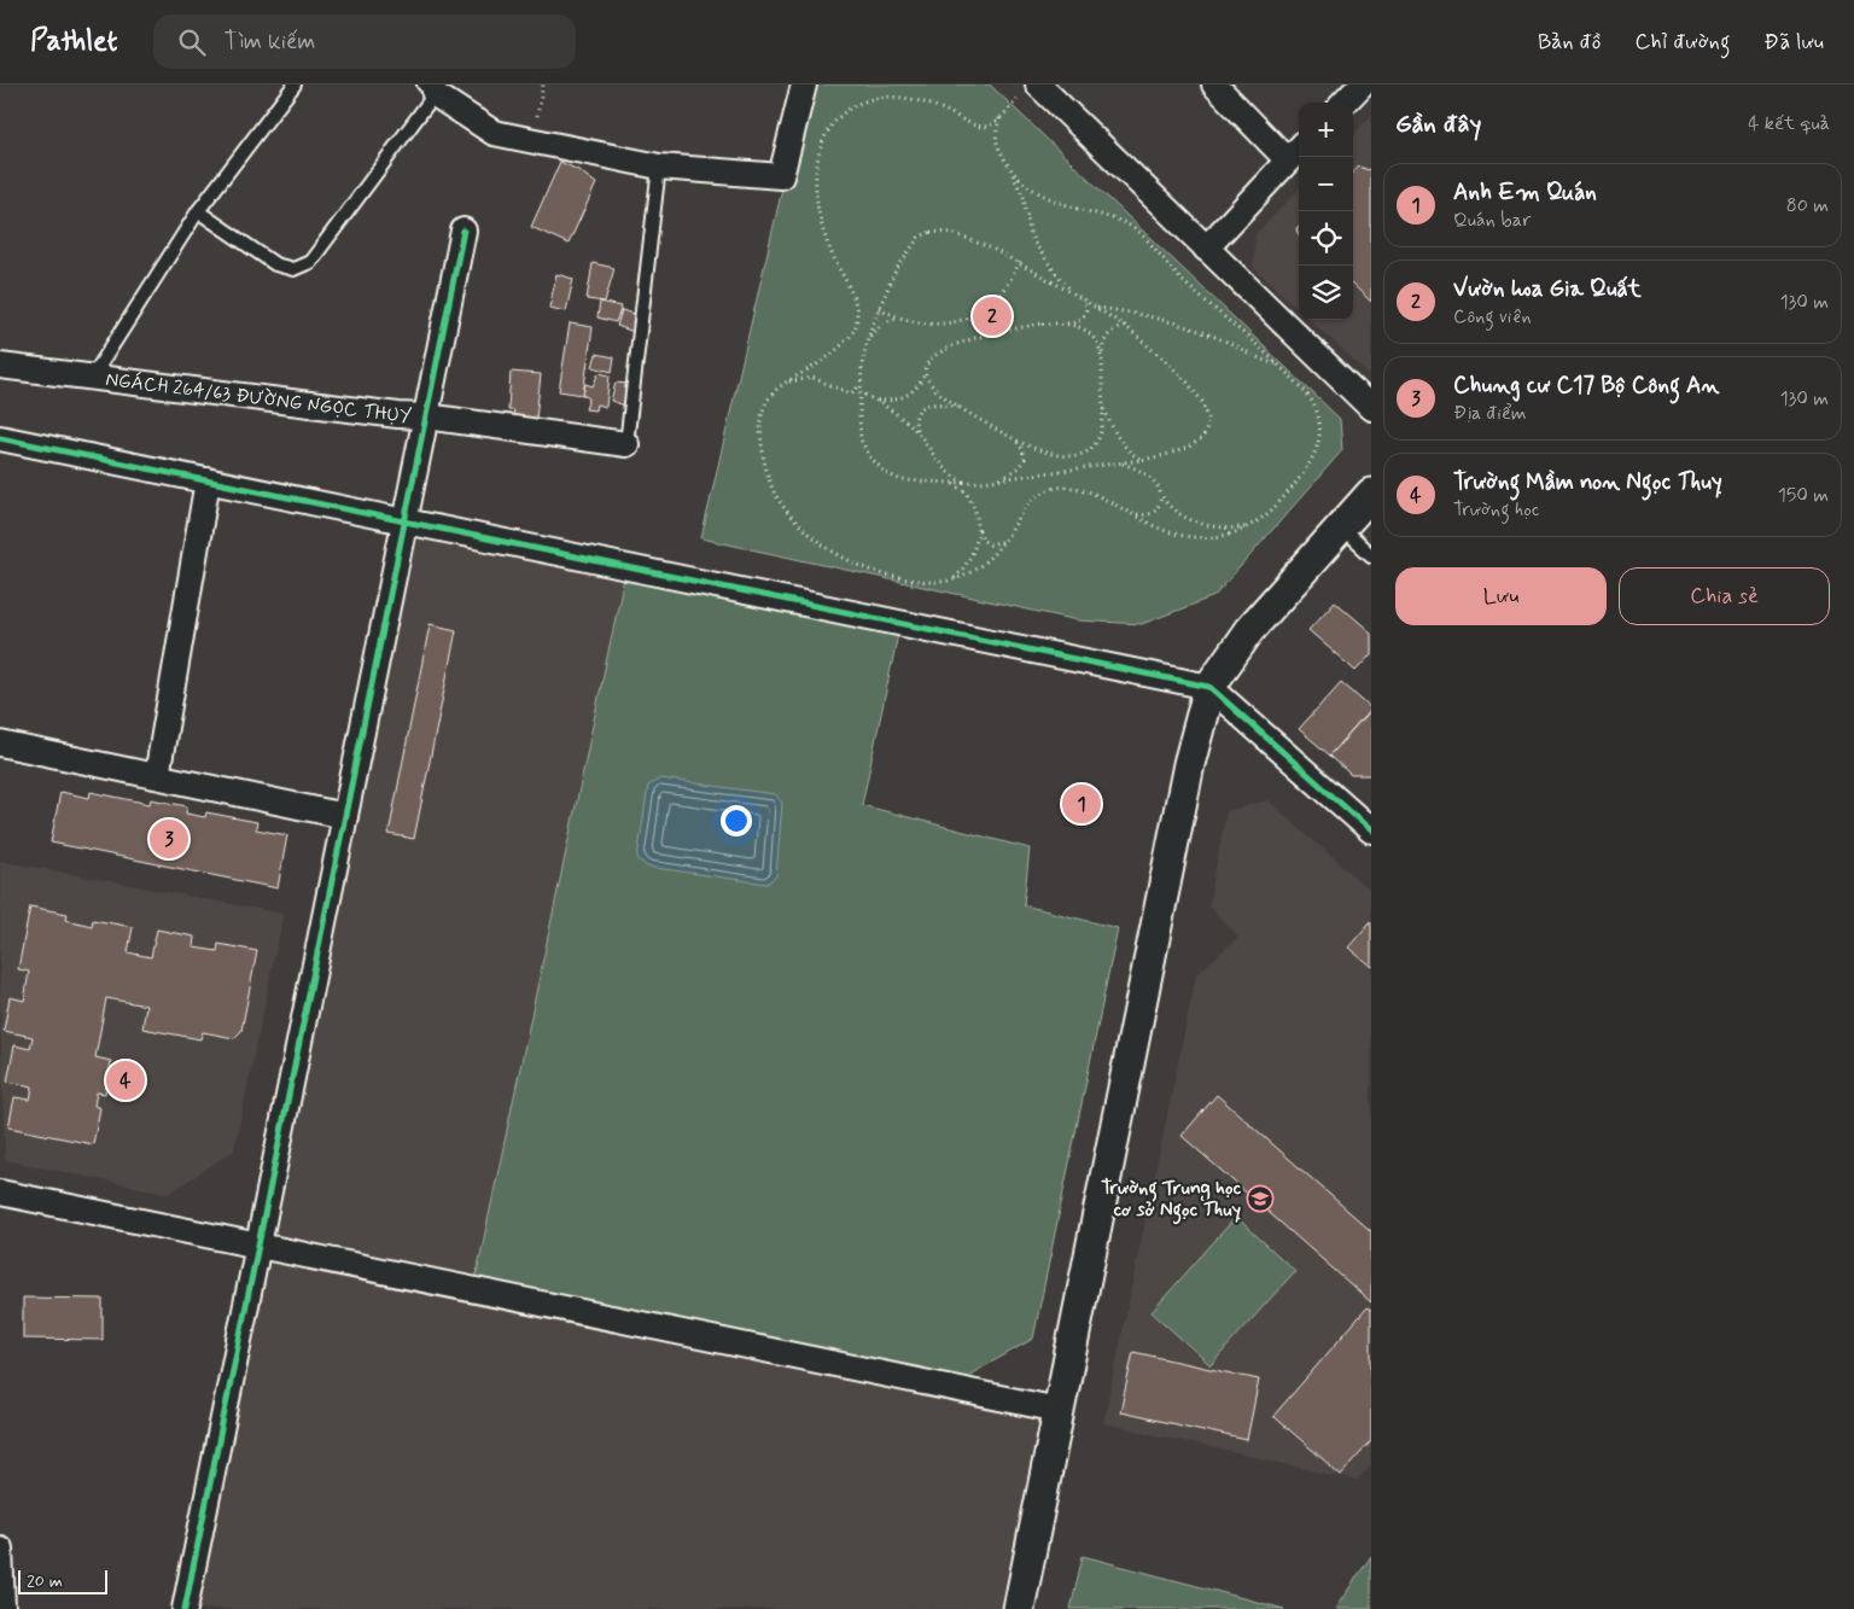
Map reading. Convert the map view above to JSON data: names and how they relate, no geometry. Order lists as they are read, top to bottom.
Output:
{
  "streets": {
    "street": ["NGÁCH 264/63 ĐƯỜNG NGỌC THỤY"]
  },
  "places": {
    "school or university": ["Trường Trung học cơ sở Ngọc Thuỵ"]
  },
  "scale_bar": "20 m",
  "page": {
    "header": "Pathlet",
    "search": "Tìm kiếm",
    "nav": ["Bản đồ", "Chỉ đường", "Đã lưu"],
    "heading": ["Gần đây", "4 kết quả"],
    "map_buttons": ["+", "−"],
    "list": [
      {
        "mark": "1",
        "name": "Anh Em Quán",
        "note": "Quán bar",
        "value": "80 m"
      },
      {
        "mark": "2",
        "name": "Vườn hoa Gia Quất",
        "note": "Công viên",
        "value": "130 m"
      },
      {
        "mark": "3",
        "name": "Chung cư C17 Bộ Công An",
        "note": "Địa điểm",
        "value": "130 m"
      },
      {
        "mark": "4",
        "name": "Trường Mầm non Ngọc Thuỵ",
        "note": "Trường học",
        "value": "150 m"
      }
    ],
    "pins": [
      "2",
      "1",
      "3",
      "4"
    ],
    "buttons": ["Lưu", "Chia sẻ"],
    "scale": "20 m"
  }
}
